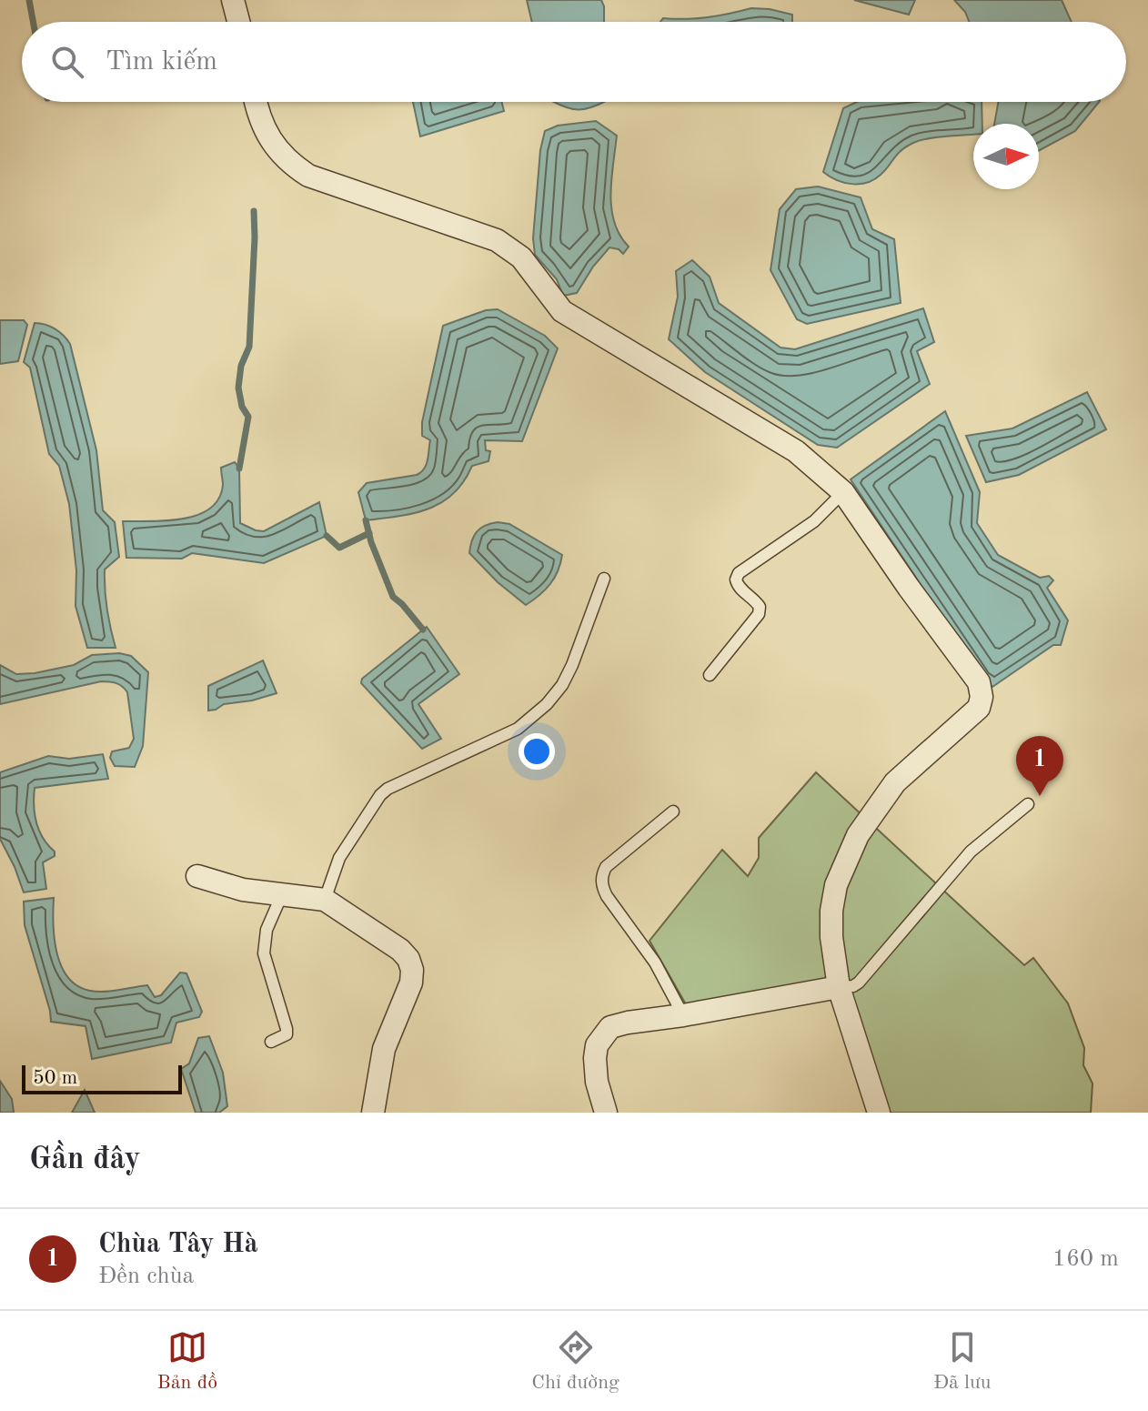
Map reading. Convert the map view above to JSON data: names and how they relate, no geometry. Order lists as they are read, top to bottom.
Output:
{
  "scale_bar": "50 m",
  "north": "right",
  "page": {
    "search": "Tìm kiếm",
    "pins": "1",
    "scale": "50 m",
    "heading": "Gần đây",
    "list": [
      {
        "mark": "1",
        "name": "Chùa Tây Hà",
        "note": "Đền chùa",
        "value": "160 m"
      }
    ],
    "nav": ["Bản đồ", "Chỉ đường", "Đã lưu"]
  }
}
